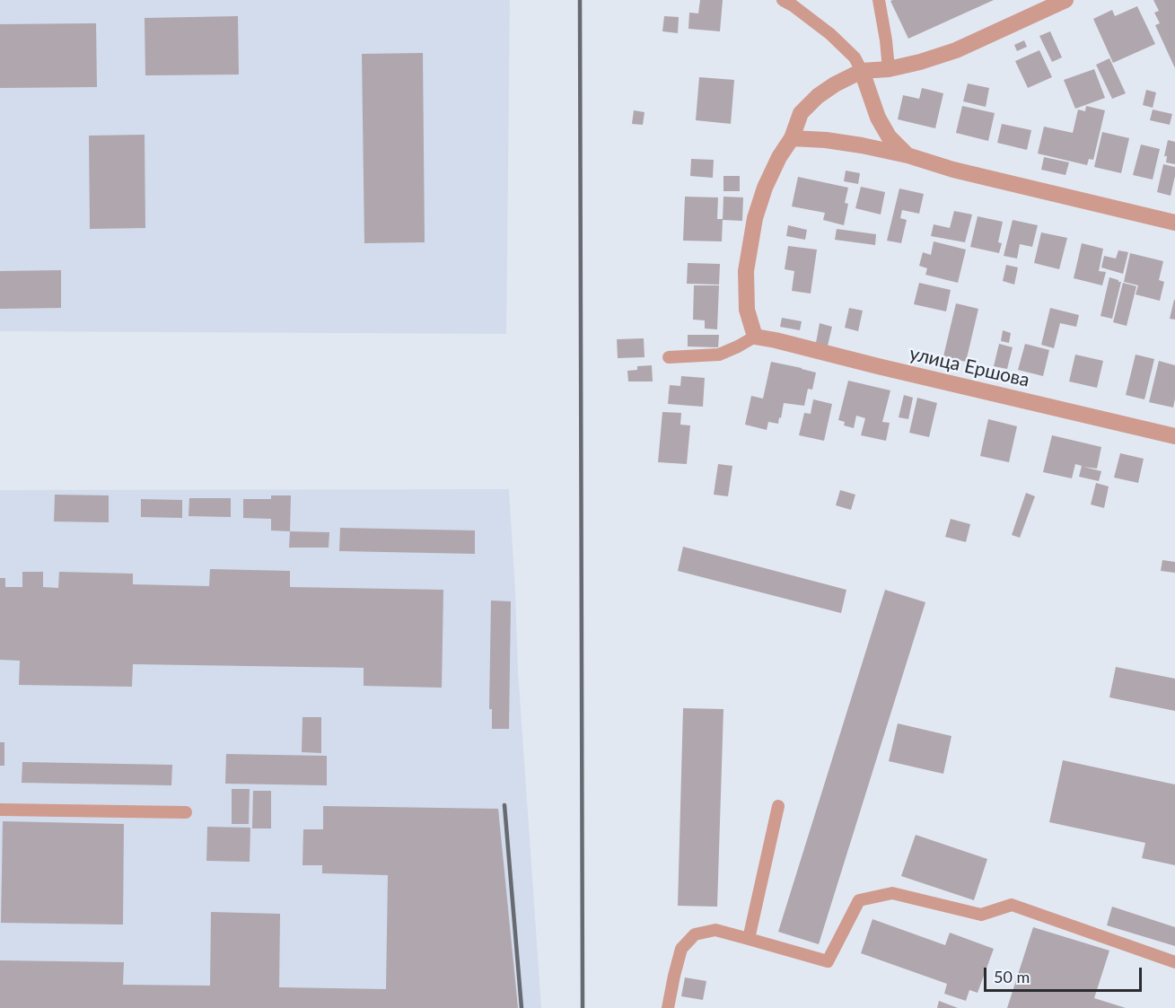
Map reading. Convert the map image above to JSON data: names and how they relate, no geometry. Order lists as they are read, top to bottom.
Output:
{
  "streets": {
    "street": ["улица Ершова"]
  },
  "scale_bar": "50 m"
}
